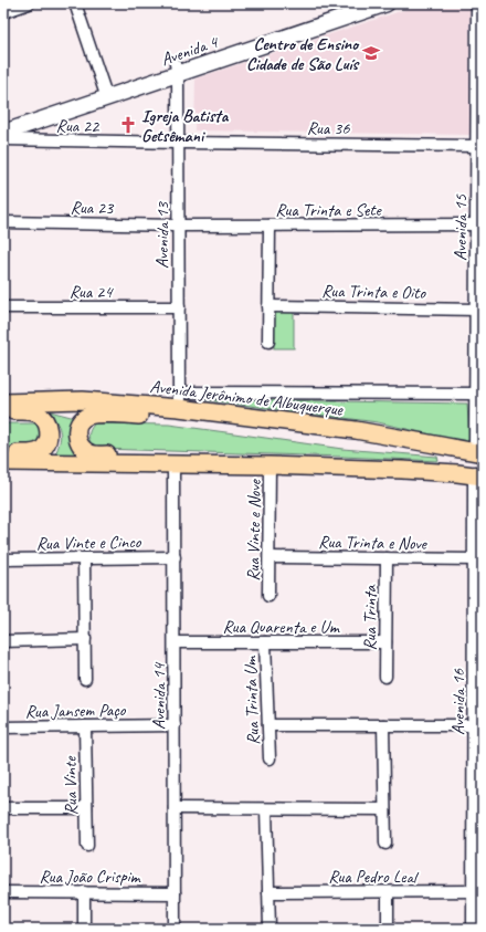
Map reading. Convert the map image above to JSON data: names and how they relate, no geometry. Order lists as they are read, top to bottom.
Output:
{
  "streets": {
    "main road": ["Avenida Jerônimo de Albuquerque"],
    "street": [
      "Avenida 4",
      "Rua 22",
      "Rua 36",
      "Rua 23",
      "Rua Trinta e Sete",
      "Avenida 15",
      "Avenida 13",
      "Rua 24",
      "Rua Trinta e Oito",
      "Rua Vinte e Nove",
      "Rua Vinte e Cinco",
      "Rua Trinta e Nove",
      "Rua Trinta",
      "Rua Quarenta e Um",
      "Avenida 14",
      "Rua Trinta Um",
      "Avenida 16",
      "Rua Jansem Paço",
      "Rua Vinte",
      "Rua João Crispim",
      "Rua Pedro Leal"
    ]
  },
  "crossings": [
    ["Avenida 4", "Avenida 13"],
    ["Rua 22", "Rua 36"],
    ["Rua 22", "Avenida 13"],
    ["Rua 36", "Avenida 15"],
    ["Rua 36", "Avenida 13"],
    ["Rua 23", "Rua Trinta e Sete"],
    ["Rua 23", "Avenida 13"],
    ["Rua Trinta e Sete", "Avenida 15"],
    ["Rua Trinta e Sete", "Avenida 13"],
    ["Avenida 15", "Rua Trinta e Oito"],
    ["Avenida 15", "Avenida Jerônimo de Albuquerque"],
    ["Avenida 13", "Rua 24"],
    ["Avenida 13", "Avenida Jerônimo de Albuquerque"],
    ["Rua Vinte e Nove", "Rua Trinta e Nove"],
    ["Rua Vinte e Cinco", "Avenida 14"],
    ["Rua Trinta e Nove", "Rua Trinta"],
    ["Rua Trinta e Nove", "Avenida 16"],
    ["Rua Trinta", "Rua Quarenta e Um"],
    ["Rua Quarenta e Um", "Avenida 14"],
    ["Rua Quarenta e Um", "Rua Trinta Um"],
    ["Avenida 14", "Rua Jansem Paço"],
    ["Avenida 14", "Rua João Crispim"],
    ["Avenida 16", "Rua Pedro Leal"],
    ["Rua Jansem Paço", "Rua Vinte"]
  ],
  "places": {
    "school or university": ["Centro de Ensino Cidade de São Luís"],
    "church": ["Igreja Batista Getsêmani"]
  }
}
